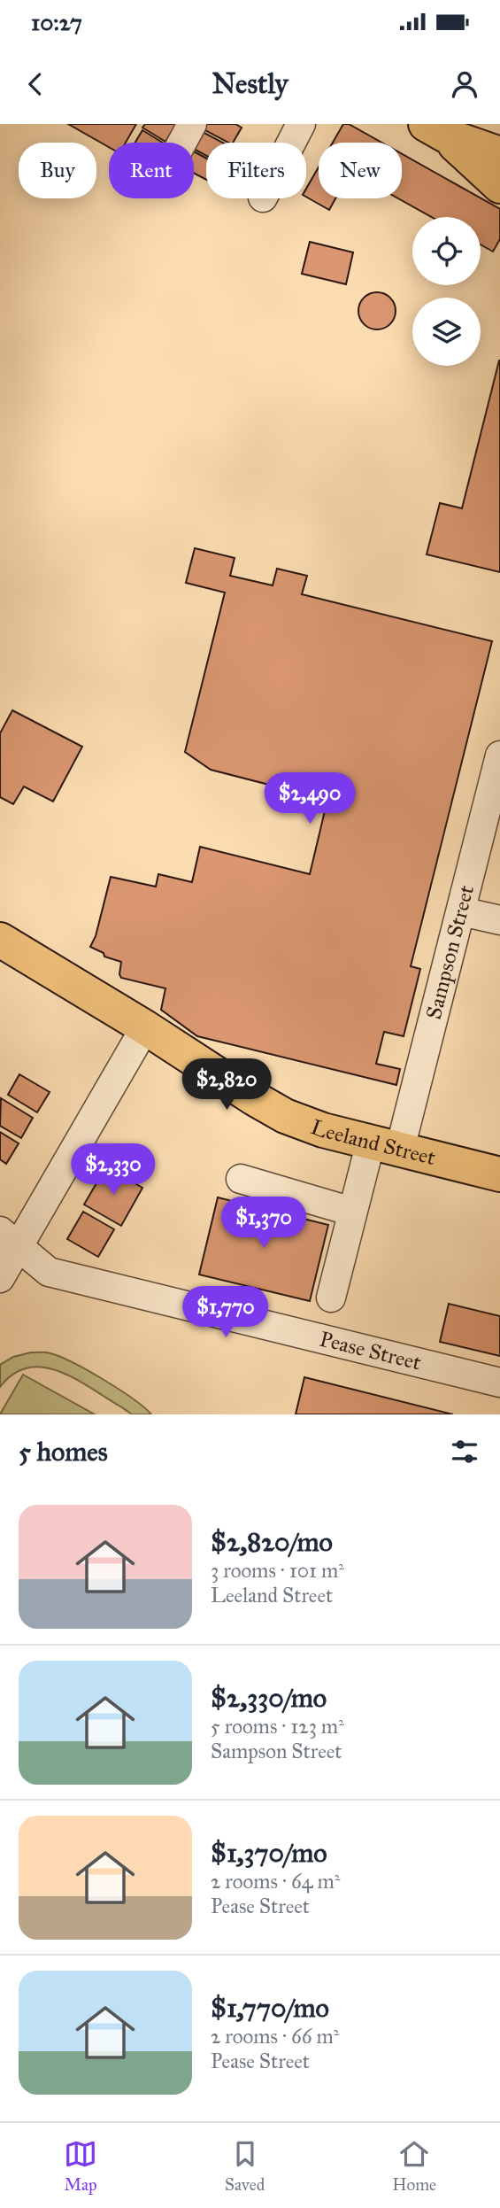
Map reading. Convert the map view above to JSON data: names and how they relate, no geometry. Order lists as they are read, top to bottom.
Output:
{
  "streets": {
    "main road": ["Leeland Street"],
    "street": ["Sampson Street", "Pease Street"]
  },
  "crossings": [
    ["Sampson Street", "Leeland Street"]
  ],
  "page": {
    "status": "10:27",
    "header": "Nestly",
    "chip": [
      "Buy",
      "Rent",
      "Filters",
      "New"
    ],
    "price": [
      "$2,490",
      "$2,820",
      "$2,330",
      "$1,370",
      "$1,770"
    ],
    "heading": "5 homes",
    "list": [
      {
        "name": "$2,820/mo",
        "note": "3 rooms · 101 m² · Leeland Street"
      },
      {
        "name": "$2,330/mo",
        "note": "5 rooms · 123 m² · Sampson Street"
      },
      {
        "name": "$1,370/mo",
        "note": "2 rooms · 64 m² · Pease Street"
      },
      {
        "name": "$1,770/mo",
        "note": "2 rooms · 66 m² · Pease Street"
      }
    ],
    "tabs": ["Map", "Saved", "Home"]
  }
}
